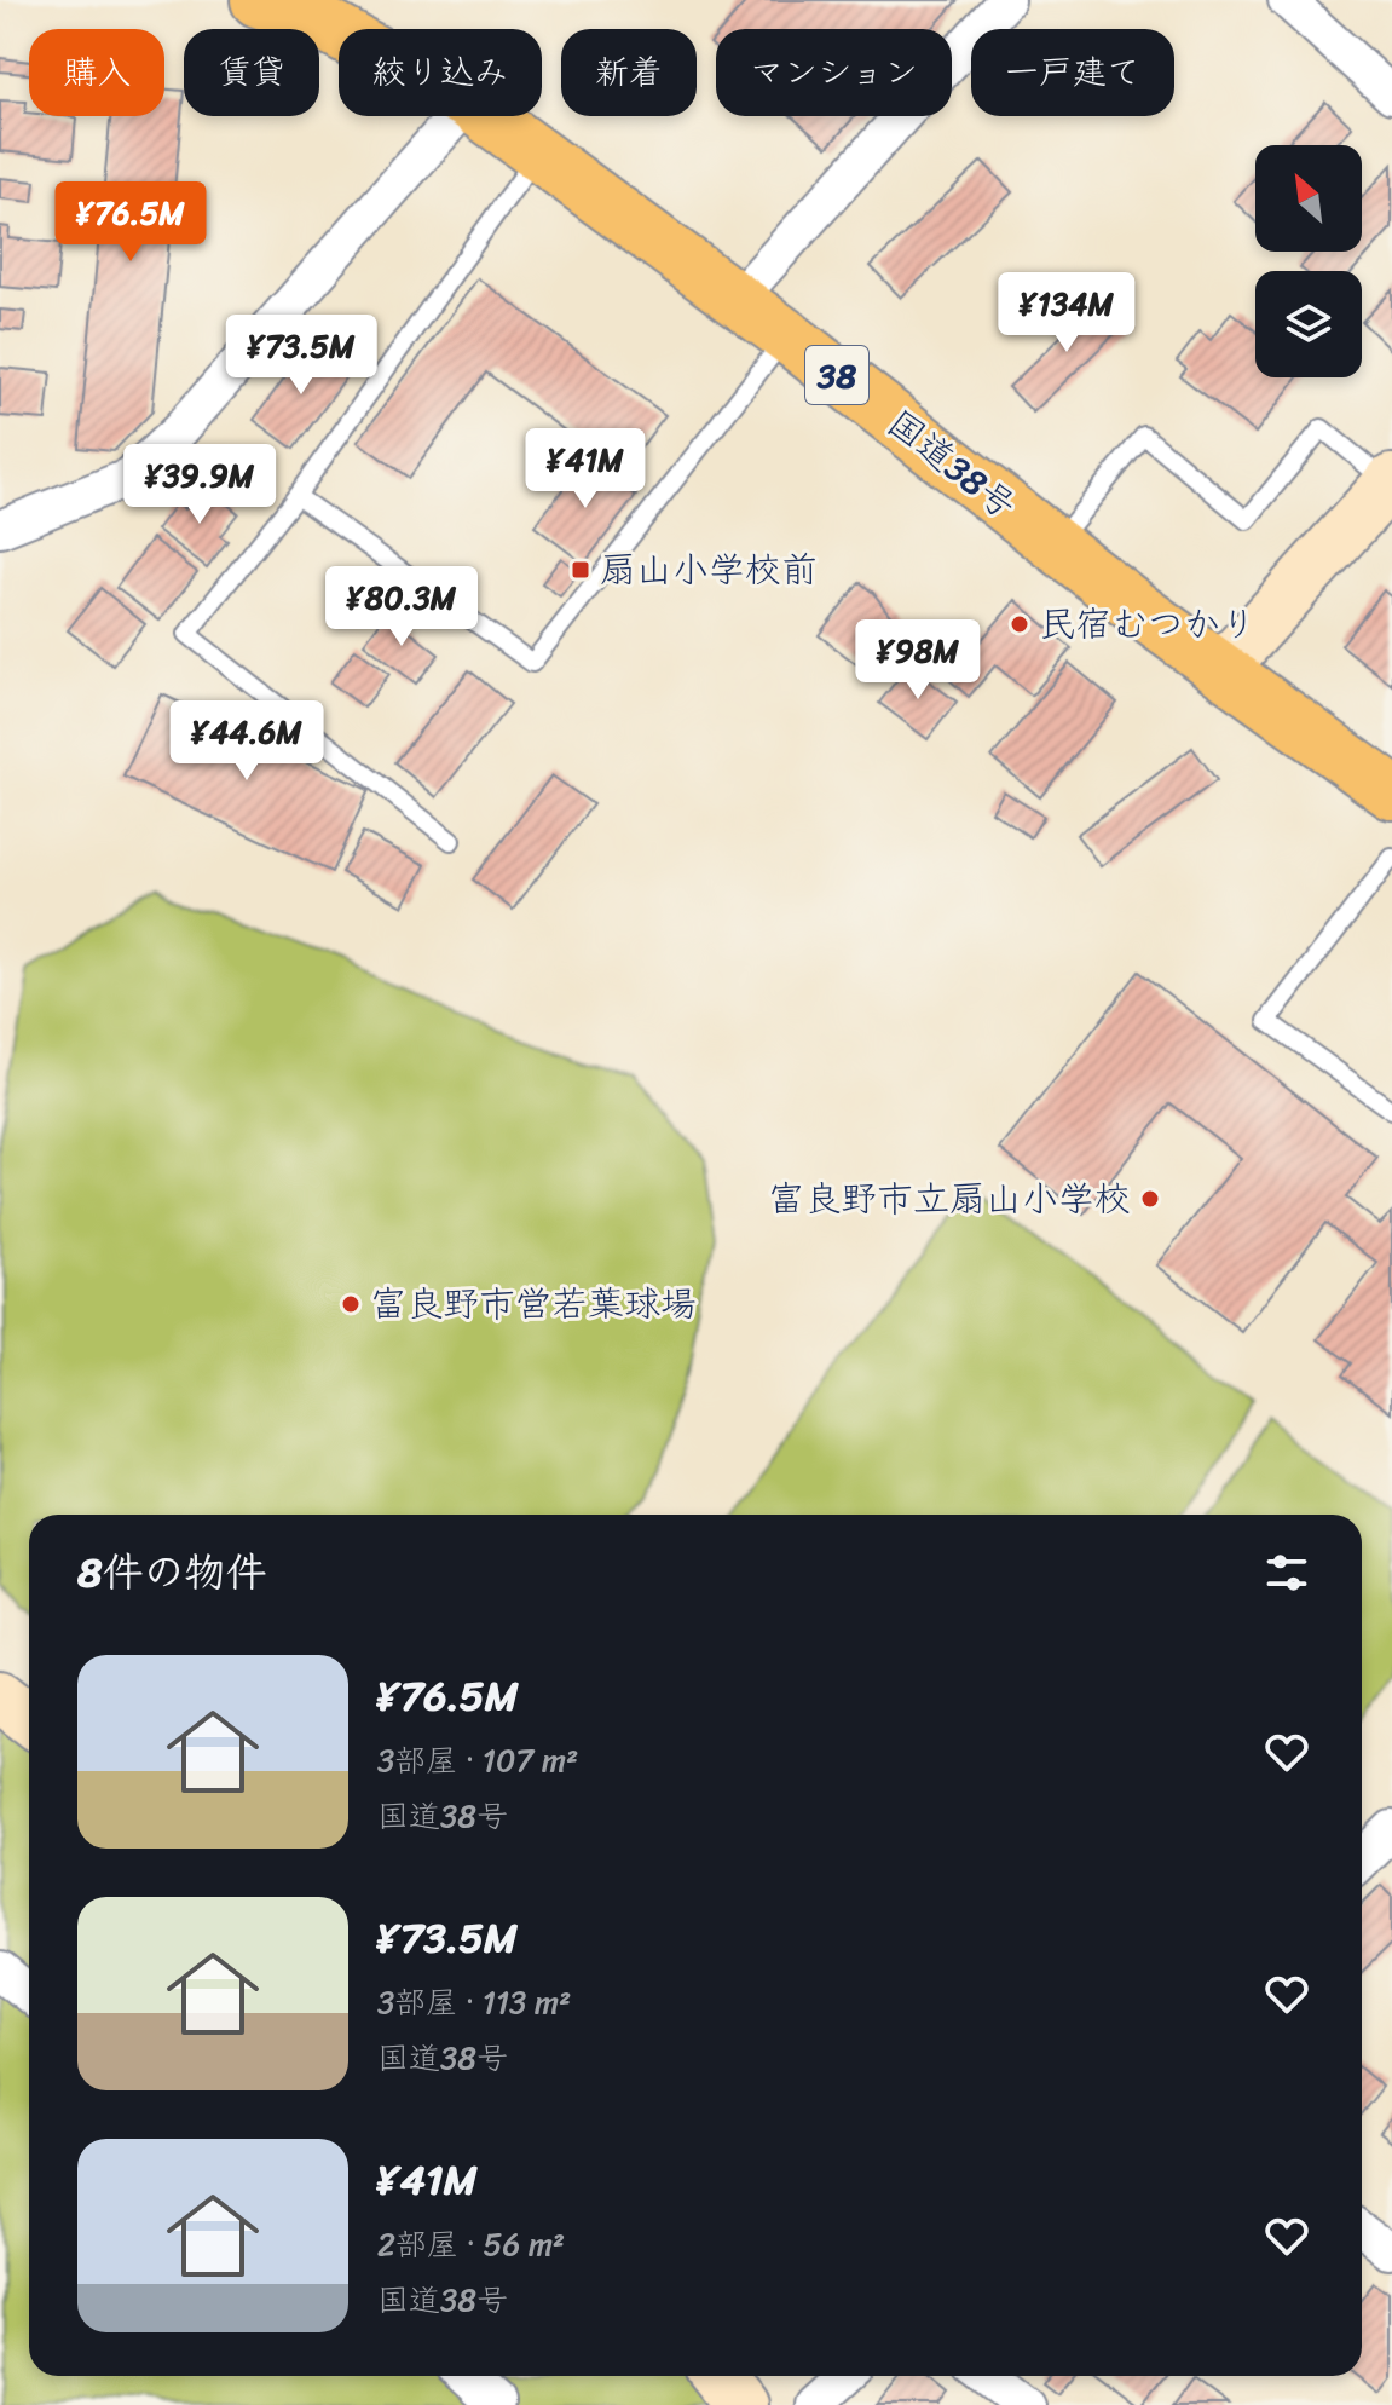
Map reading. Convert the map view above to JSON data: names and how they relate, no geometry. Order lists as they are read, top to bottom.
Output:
{
  "streets": {
    "highway": ["38", "国道38号"]
  },
  "places": {
    "transit": ["扇山小学校前"],
    "other": ["民宿むつかり", "富良野市立扇山小学校", "富良野市営若葉球場"]
  },
  "north": "top left",
  "page": {
    "chip": [
      "購入",
      "賃貸",
      "絞り込み",
      "新着",
      "マンション",
      "一戸建て"
    ],
    "price": [
      "¥76.5M",
      "¥134M",
      "¥73.5M",
      "¥41M",
      "¥39.9M",
      "¥80.3M",
      "¥98M",
      "¥44.6M"
    ],
    "heading": "8件の物件",
    "list": [
      {
        "name": "¥76.5M",
        "note": "3部屋 · 107 m² · 国道38号"
      },
      {
        "name": "¥73.5M",
        "note": "3部屋 · 113 m² · 国道38号"
      },
      {
        "name": "¥41M",
        "note": "2部屋 · 56 m² · 国道38号"
      }
    ]
  }
}
